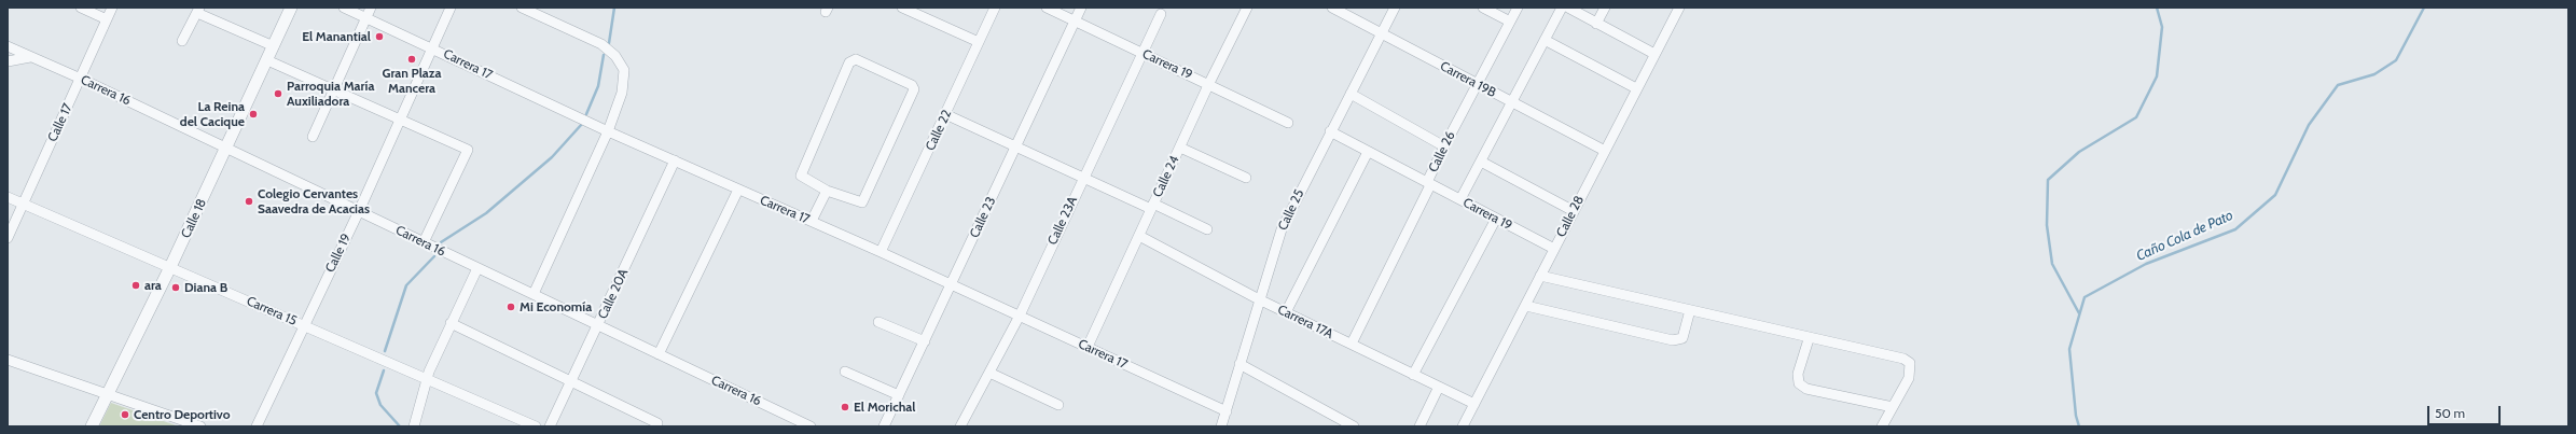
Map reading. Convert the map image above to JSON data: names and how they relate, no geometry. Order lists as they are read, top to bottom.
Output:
{
  "streets": {
    "street": [
      "Carrera 17",
      "Carrera 19",
      "Carrera 19B",
      "Carrera 16",
      "Calle 17",
      "Calle 22",
      "Calle 26",
      "Calle 24",
      "Calle 25",
      "Calle 28",
      "Calle 23",
      "Calle 18",
      "Calle 23A",
      "Calle 19",
      "Calle 20A",
      "Carrera 15",
      "Carrera 17A"
    ]
  },
  "crossings": [
    ["Carrera 17", "Calle 22"],
    ["Carrera 17", "Calle 24"],
    ["Carrera 17", "Calle 25"],
    ["Carrera 17", "Calle 23"],
    ["Carrera 17", "Calle 23A"],
    ["Carrera 17", "Calle 19"],
    ["Carrera 17", "Calle 20A"],
    ["Carrera 19", "Calle 26"],
    ["Carrera 19", "Calle 24"],
    ["Carrera 19", "Calle 25"],
    ["Carrera 19", "Calle 28"],
    ["Carrera 19", "Calle 23"],
    ["Carrera 19", "Calle 23A"],
    ["Carrera 19B", "Calle 26"],
    ["Carrera 19B", "Calle 25"],
    ["Carrera 19B", "Calle 28"],
    ["Carrera 16", "Calle 17"],
    ["Carrera 16", "Calle 18"],
    ["Carrera 16", "Calle 19"],
    ["Carrera 16", "Calle 20A"],
    ["Calle 17", "Carrera 15"],
    ["Calle 26", "Carrera 17A"],
    ["Calle 24", "Carrera 17A"],
    ["Calle 25", "Carrera 17A"],
    ["Calle 28", "Carrera 17A"],
    ["Calle 18", "Carrera 15"],
    ["Calle 19", "Carrera 15"]
  ],
  "water": ["Caño Cola de Pato"],
  "places": [
    "El Manantial",
    "Gran Plaza Mancera",
    "Parroquia María Auxiliadora",
    "La Reina del Cacique",
    "Colegio Cervantes Saavedra de Acacias",
    "ara",
    "Diana B",
    "Mi Economía",
    "El Morichal",
    "Centro Deportivo"
  ],
  "scale_bar": "50 m"
}
